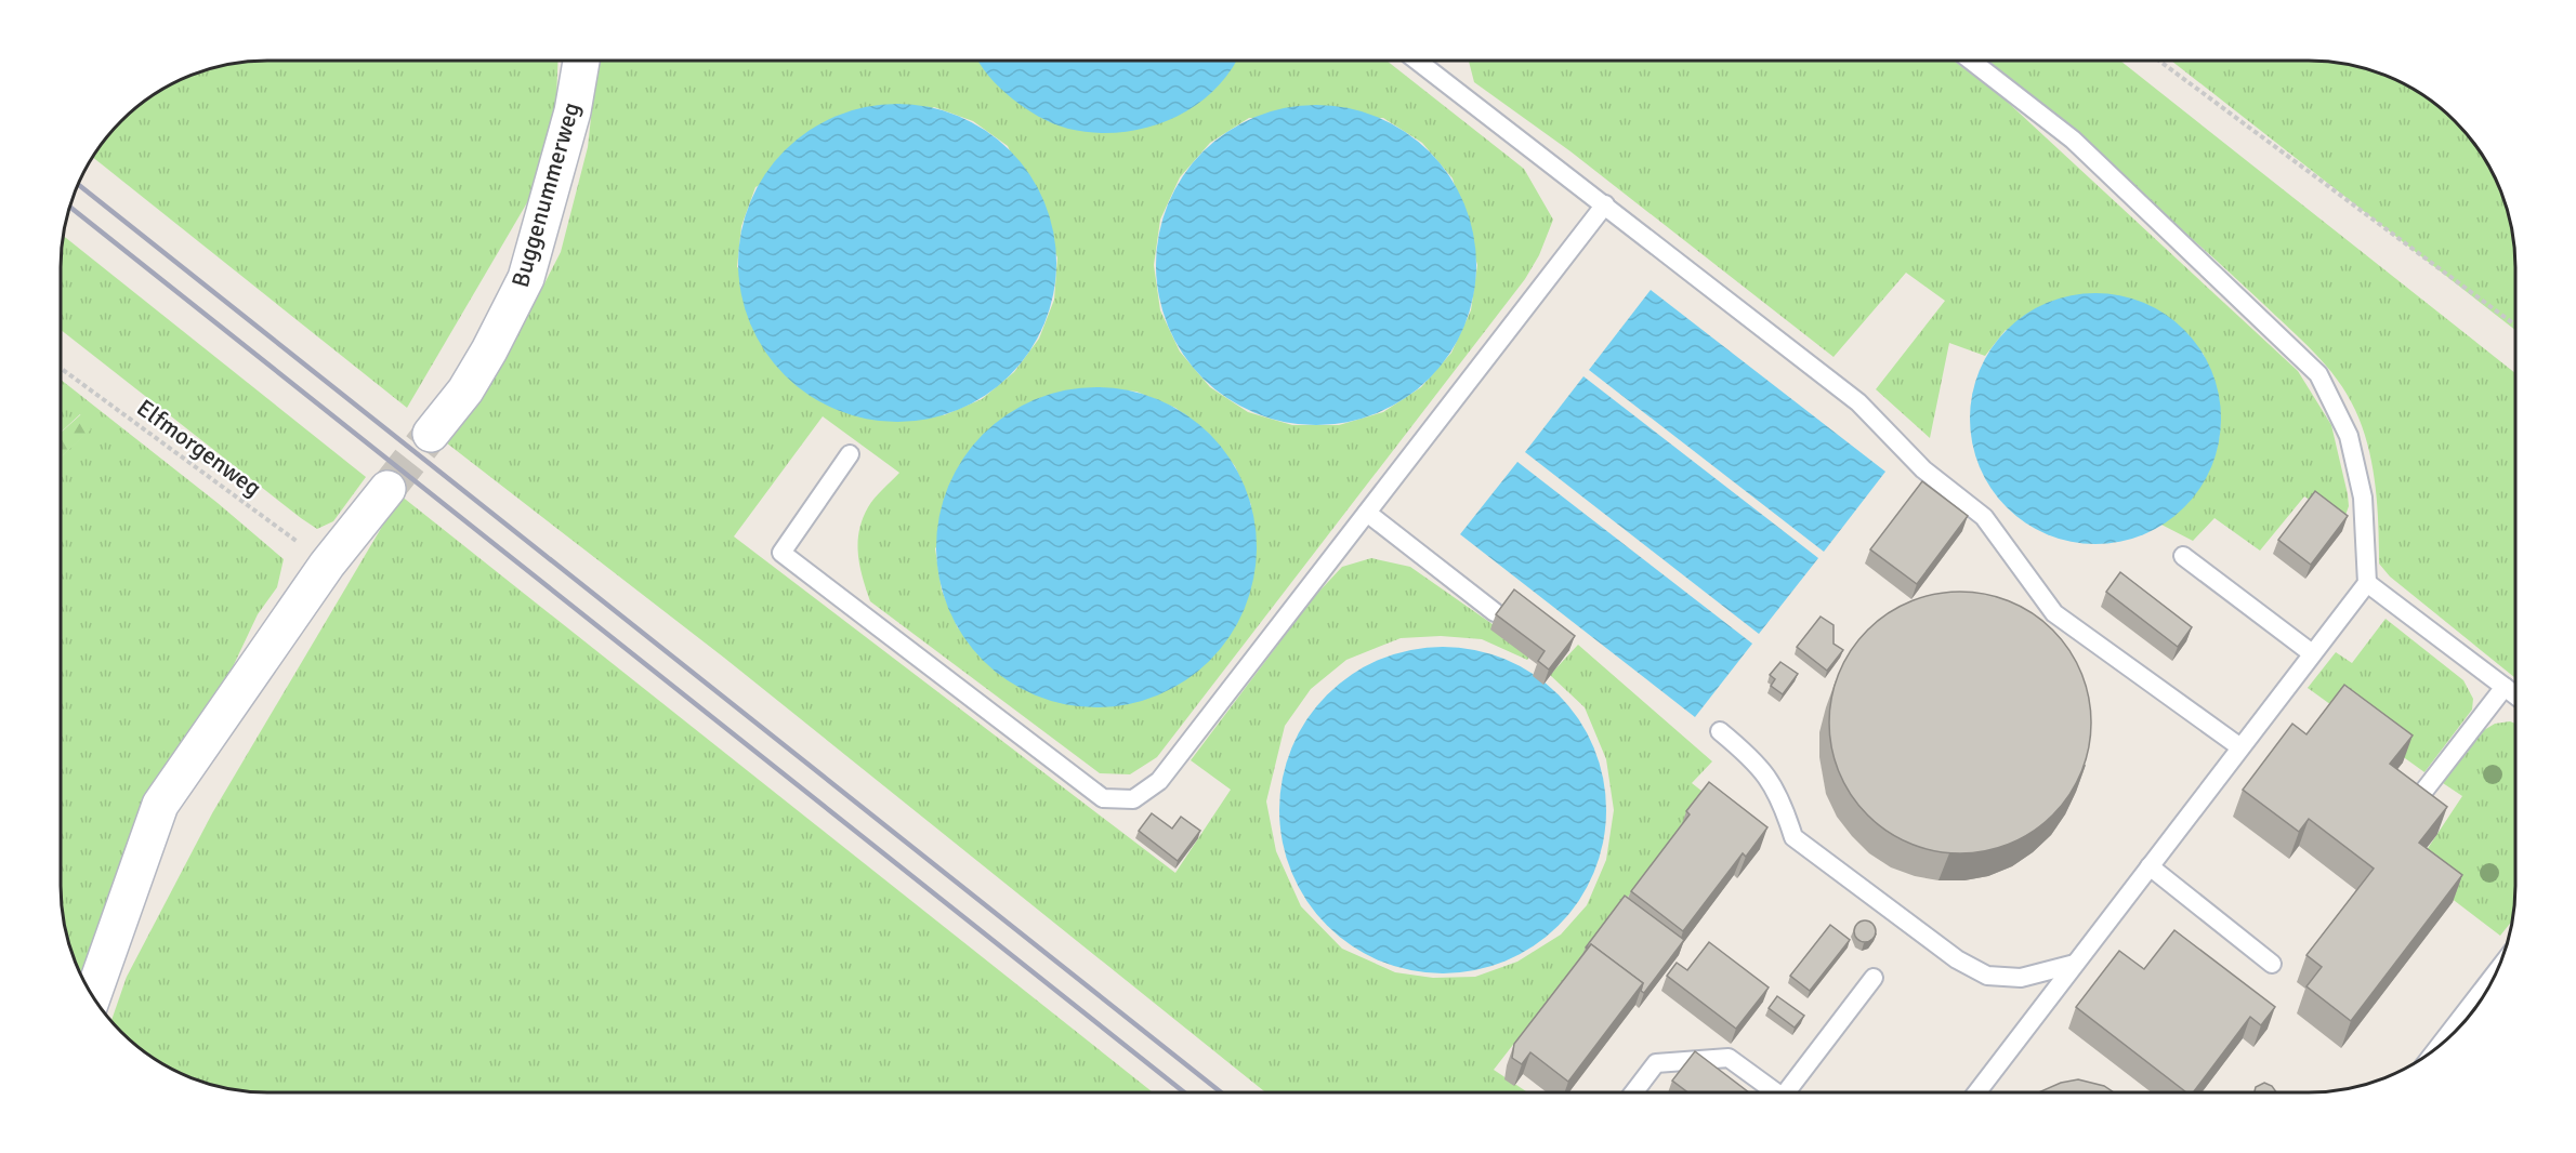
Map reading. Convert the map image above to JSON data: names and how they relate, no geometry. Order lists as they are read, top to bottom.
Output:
{
  "streets": {
    "street": ["Buggenummerweg"],
    "path": ["Elfmorgenweg"]
  }
}
